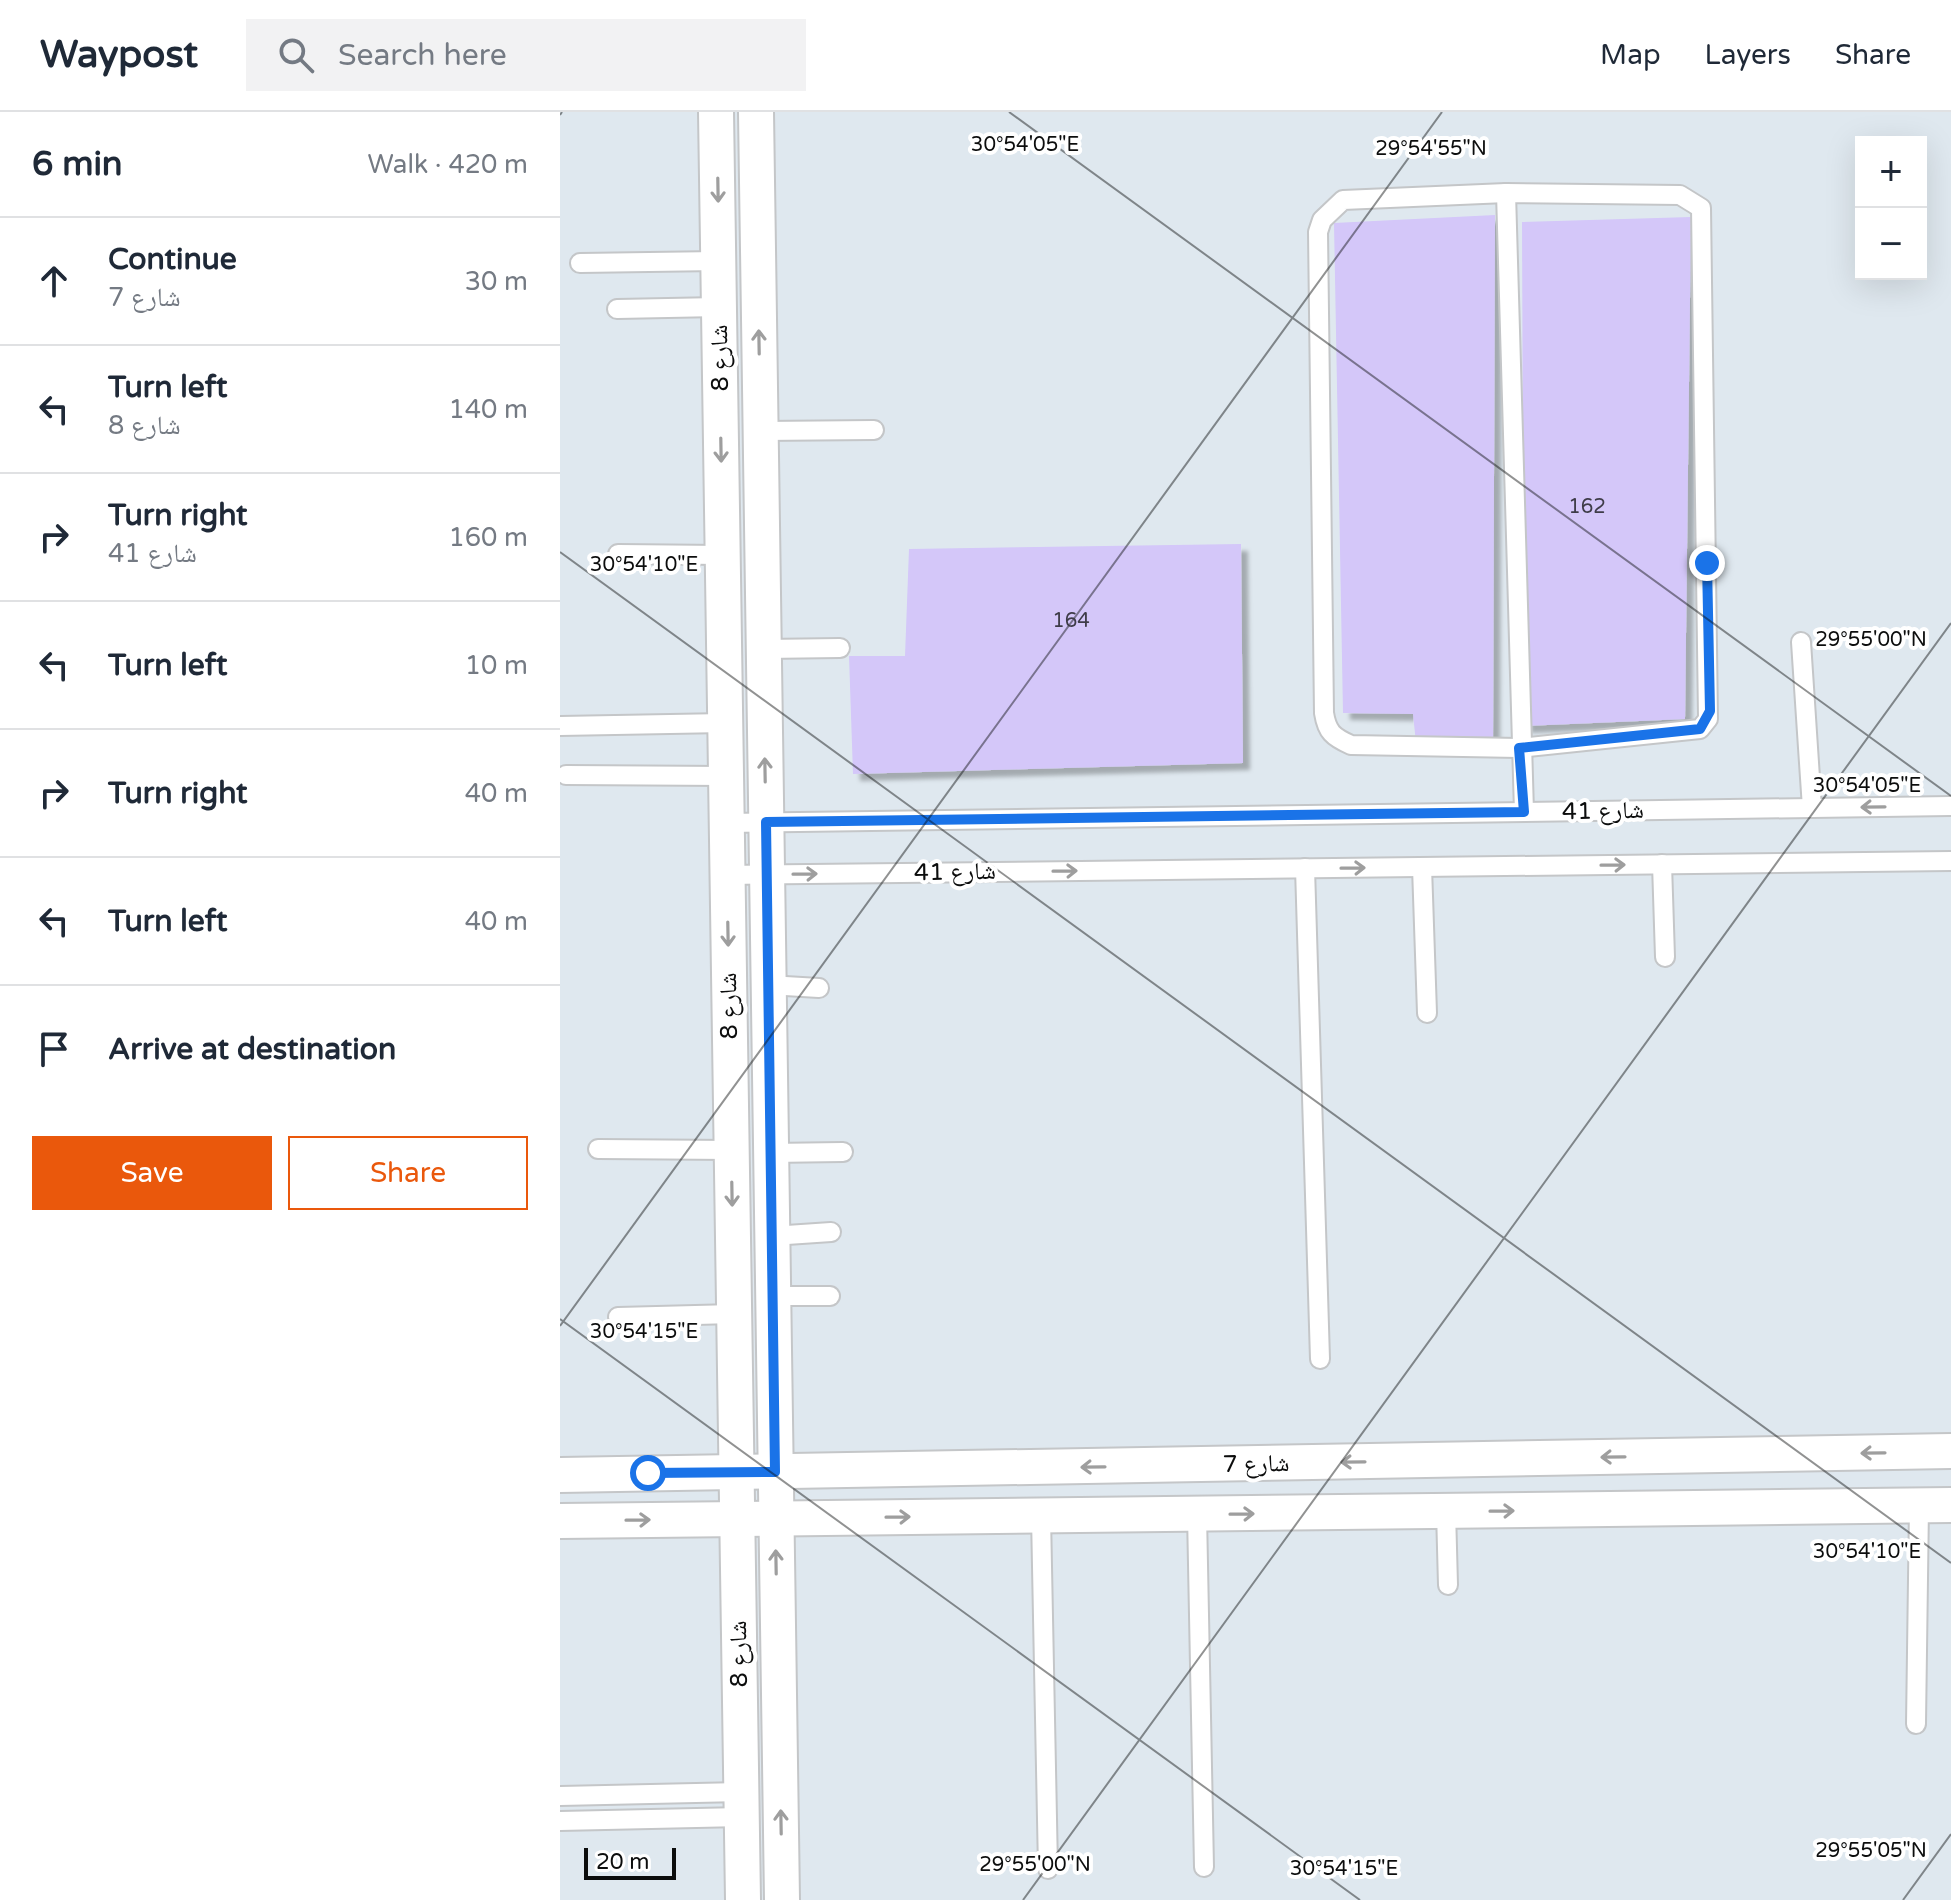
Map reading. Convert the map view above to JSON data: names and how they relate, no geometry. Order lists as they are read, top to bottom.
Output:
{
  "streets": {
    "street": ["شارع 8", "شارع 7"],
    "lane": ["شارع 41"]
  },
  "crossings": [
    ["شارع 8", "شارع 41"],
    ["شارع 8", "شارع 7"]
  ],
  "house_numbers": ["162", "164"],
  "scale_bar": "20 m",
  "page": {
    "header": "Waypost",
    "search": "Search here",
    "nav": ["Map", "Layers", "Share"],
    "heading": ["6 min", "Walk · 420 m"],
    "map_buttons": ["+", "−"],
    "list": [
      ["Continue", "شارع 7", "30 m"],
      ["Turn left", "شارع 8", "140 m"],
      ["Turn right", "شارع 41", "160 m"],
      ["Turn left", "10 m"],
      ["Turn right", "40 m"],
      ["Turn left", "40 m"],
      "Arrive at destination"
    ],
    "buttons": ["Save", "Share"],
    "scale": "20 m"
  },
  "coordinates": [
    "30°54'05\"E",
    "29°54'55\"N",
    "30°54'10\"E",
    "29°55'00\"N",
    "30°54'15\"E",
    "29°55'05\"N"
  ]
}
